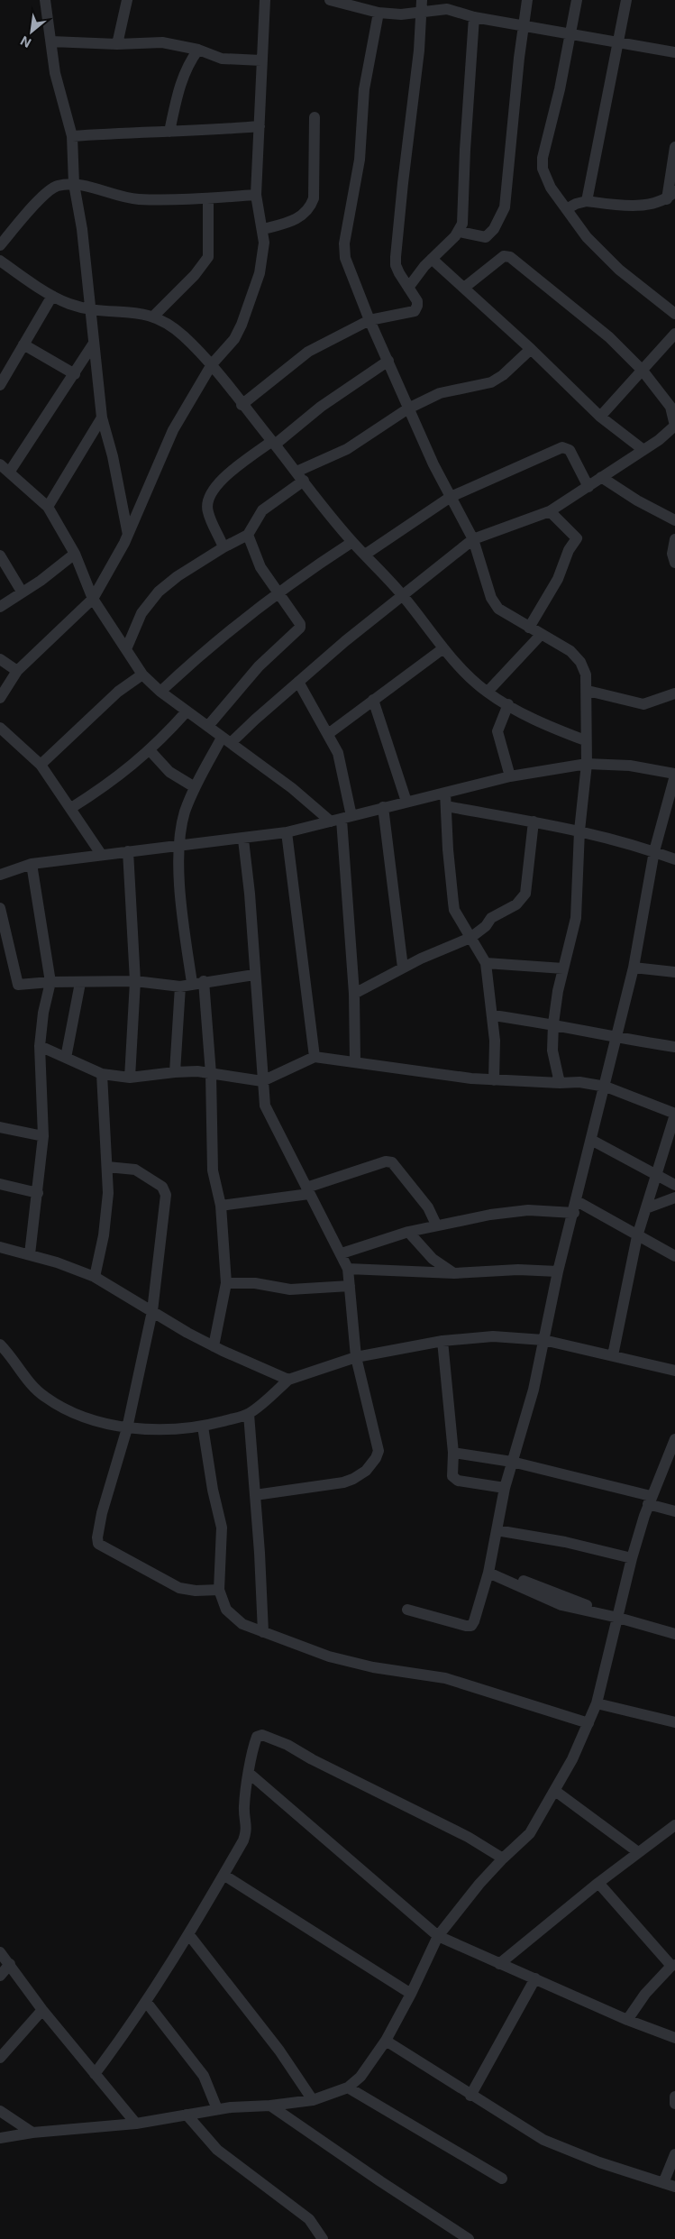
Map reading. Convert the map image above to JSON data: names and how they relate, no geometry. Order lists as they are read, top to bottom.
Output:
{
  "north": "bottom left"
}
